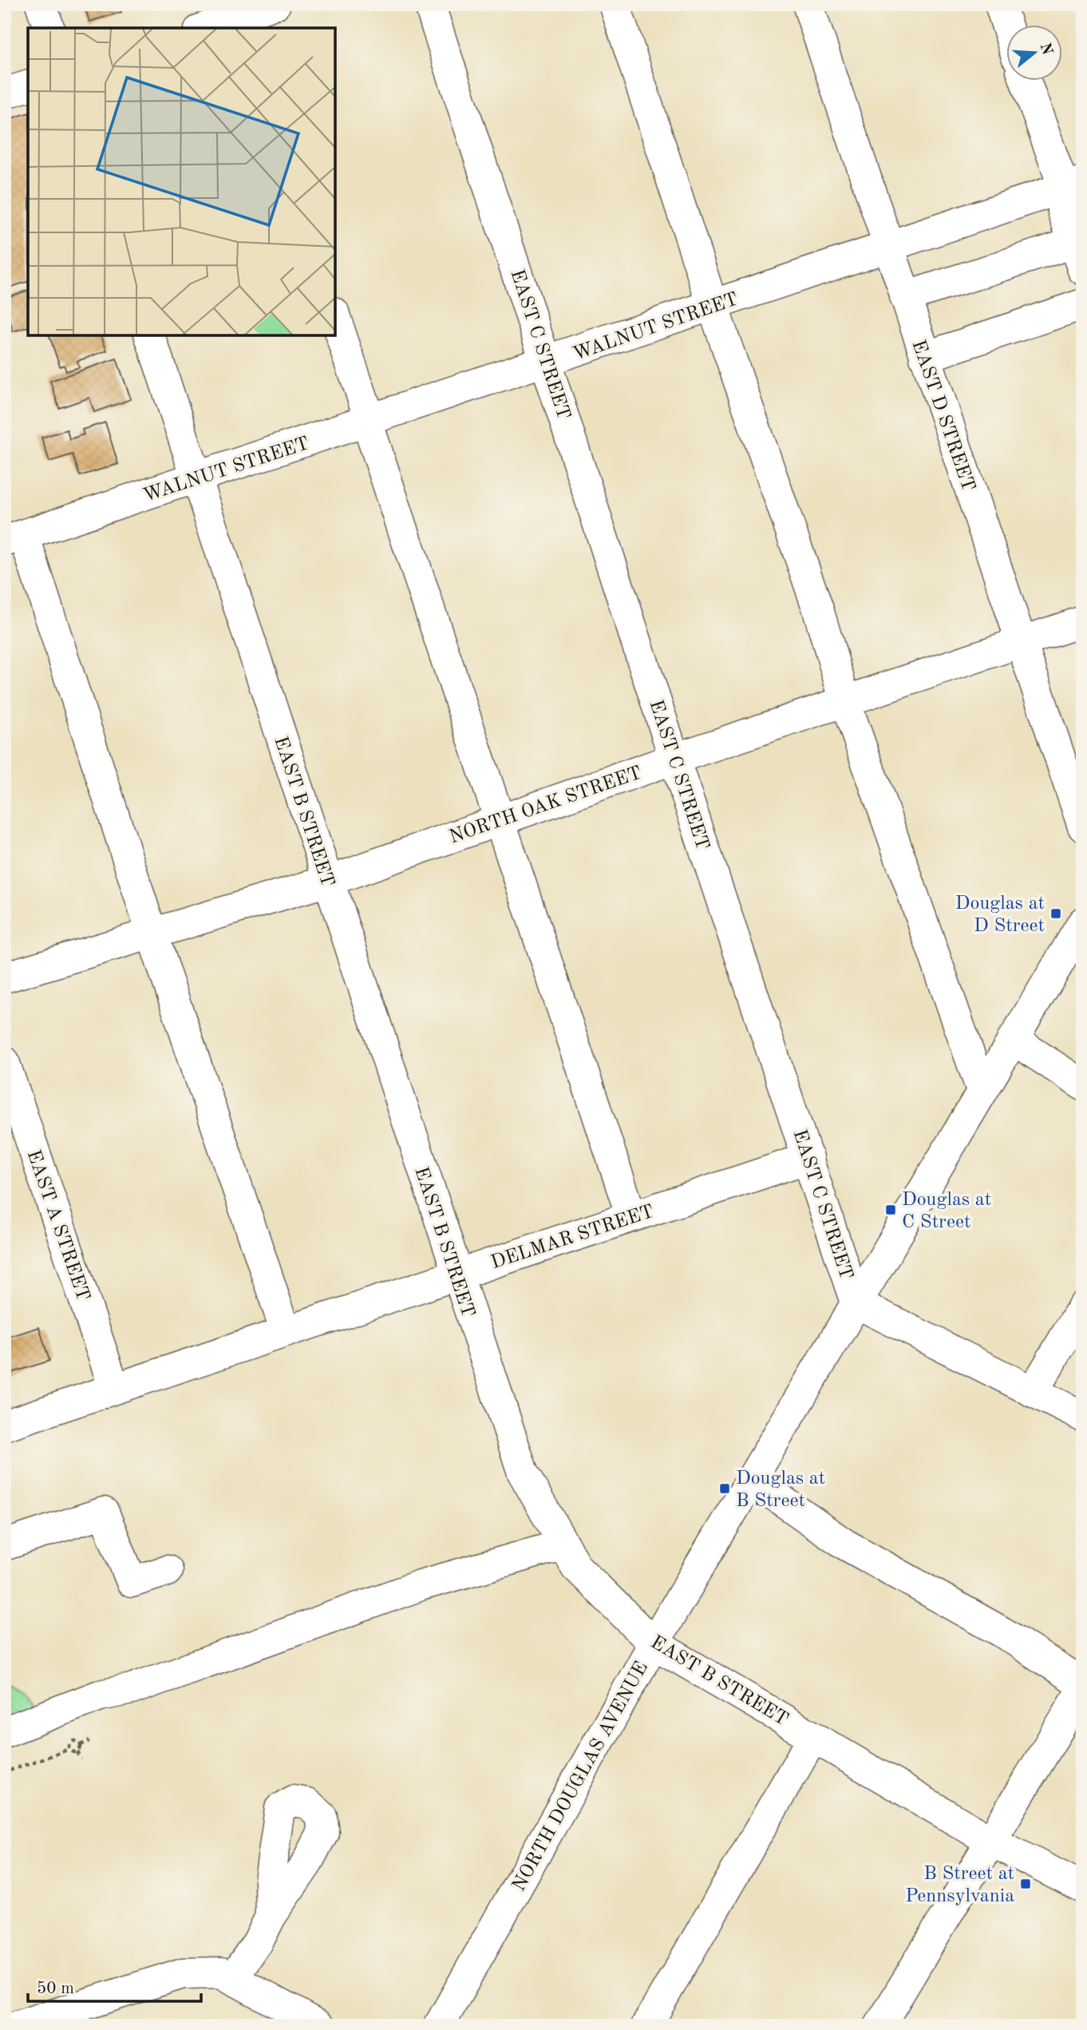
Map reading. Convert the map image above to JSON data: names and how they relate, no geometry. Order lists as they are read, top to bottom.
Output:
{
  "streets": {
    "street": [
      "WALNUT STREET",
      "EAST C STREET",
      "EAST D STREET",
      "NORTH OAK STREET",
      "EAST B STREET",
      "EAST A STREET",
      "DELMAR STREET",
      "NORTH DOUGLAS AVENUE"
    ]
  },
  "crossings": [
    ["WALNUT STREET", "EAST C STREET"],
    ["WALNUT STREET", "EAST D STREET"],
    ["WALNUT STREET", "EAST B STREET"],
    ["EAST C STREET", "NORTH OAK STREET"],
    ["EAST C STREET", "DELMAR STREET"],
    ["EAST C STREET", "NORTH DOUGLAS AVENUE"],
    ["EAST D STREET", "NORTH OAK STREET"],
    ["NORTH OAK STREET", "EAST B STREET"],
    ["EAST B STREET", "DELMAR STREET"],
    ["EAST B STREET", "NORTH DOUGLAS AVENUE"],
    ["EAST A STREET", "DELMAR STREET"]
  ],
  "places": {
    "transit": [
      "Douglas at D Street",
      "Douglas at C Street",
      "Douglas at B Street",
      "B Street at Pennsylvania"
    ]
  },
  "scale_bar": "50 m",
  "north": "right"
}
